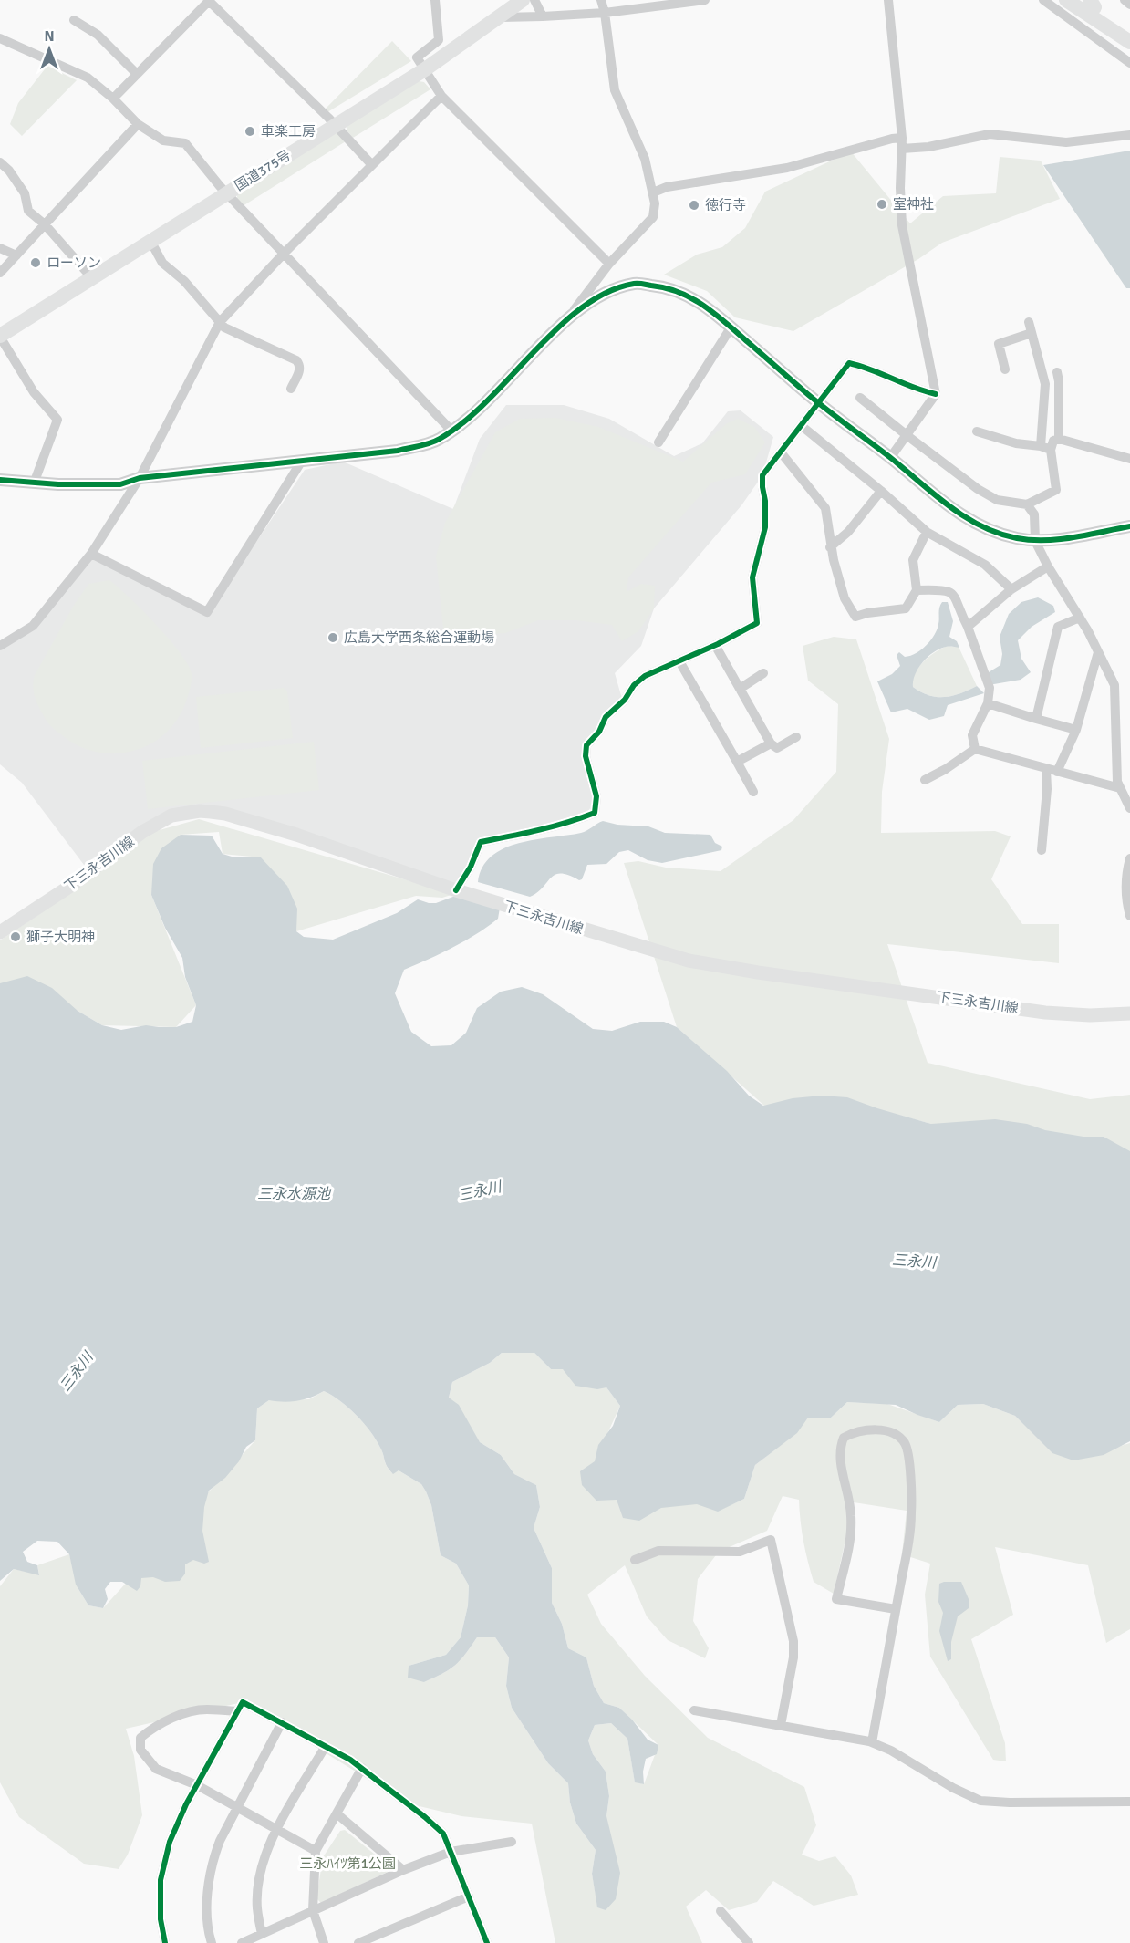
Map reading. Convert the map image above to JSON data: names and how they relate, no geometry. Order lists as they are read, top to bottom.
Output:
{
  "streets": {
    "highway": ["国道375号"],
    "main road": ["下三永吉川線"]
  },
  "water": ["三永川", "三永水源池"],
  "parks": ["三永ﾊｲﾂ第1公園"],
  "places": [
    "車楽工房",
    "室神社",
    "徳行寺",
    "ローソン",
    "広島大学西条総合運動場",
    "獅子大明神"
  ],
  "north": "top"
}
